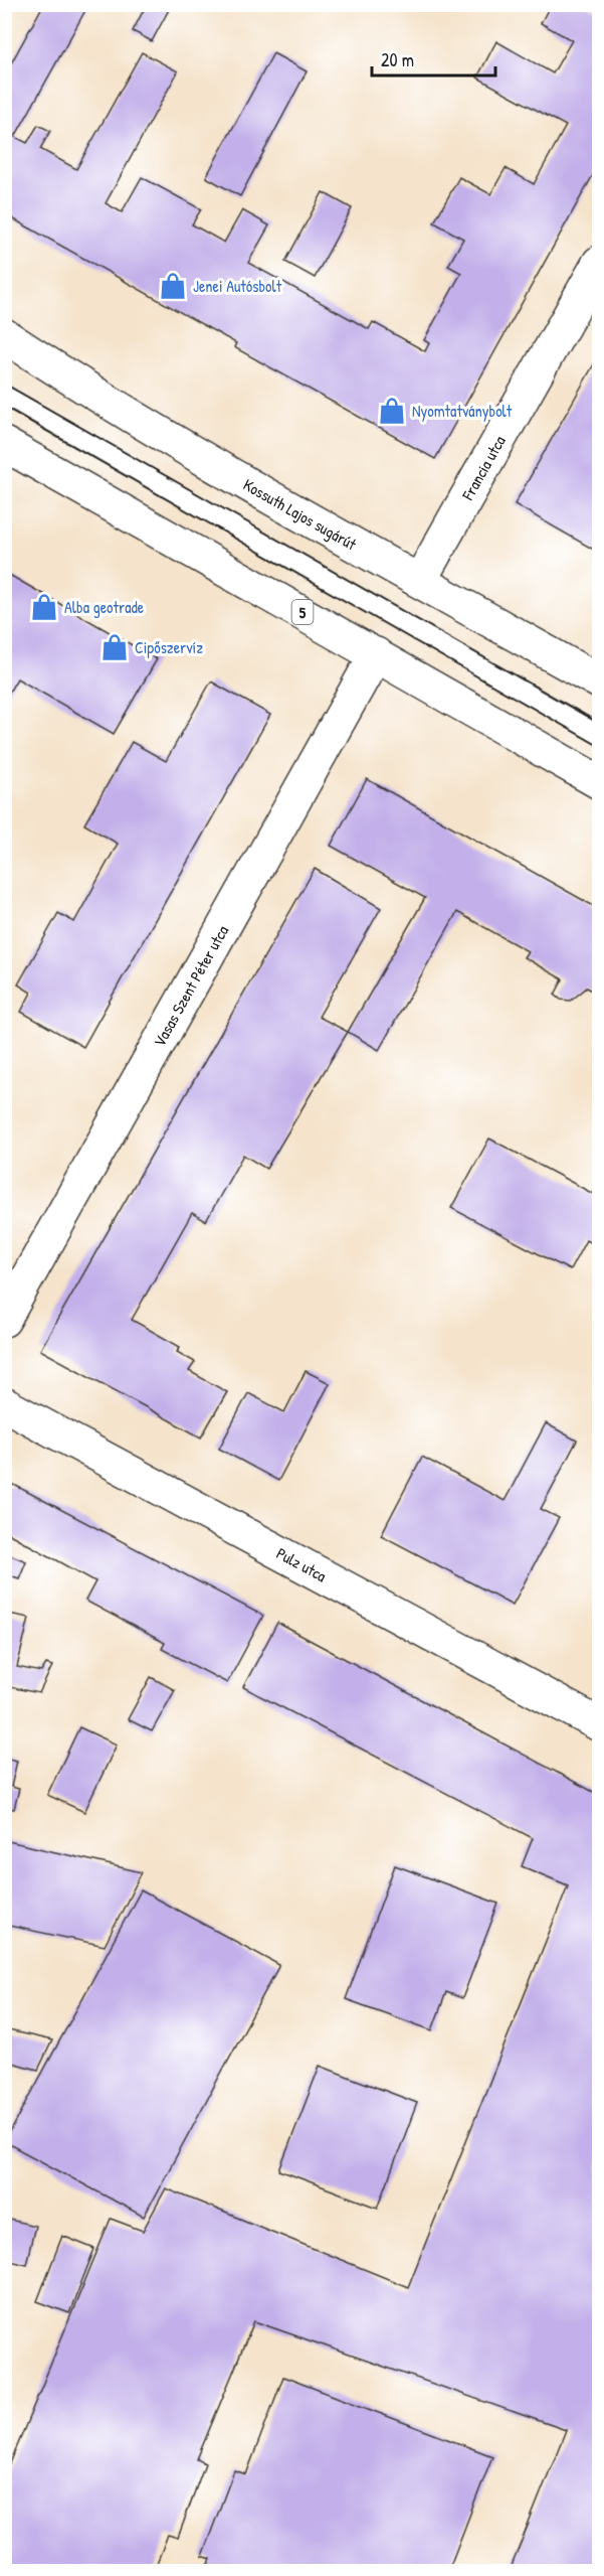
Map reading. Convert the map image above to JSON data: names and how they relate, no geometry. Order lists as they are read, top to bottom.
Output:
{
  "streets": {
    "street": [
      "Francia utca",
      "Kossuth Lajos sugárút",
      "5",
      "Vasas Szent Péter utca",
      "Pulz utca"
    ]
  },
  "crossings": [
    ["Francia utca", "Kossuth Lajos sugárút"],
    ["5", "Vasas Szent Péter utca"]
  ],
  "places": {
    "shop": [
      "Jenei Autósbolt",
      "Nyomtatványbolt",
      "Alba geotrade",
      "Cipőszervíz"
    ]
  },
  "scale_bar": "20 m"
}
